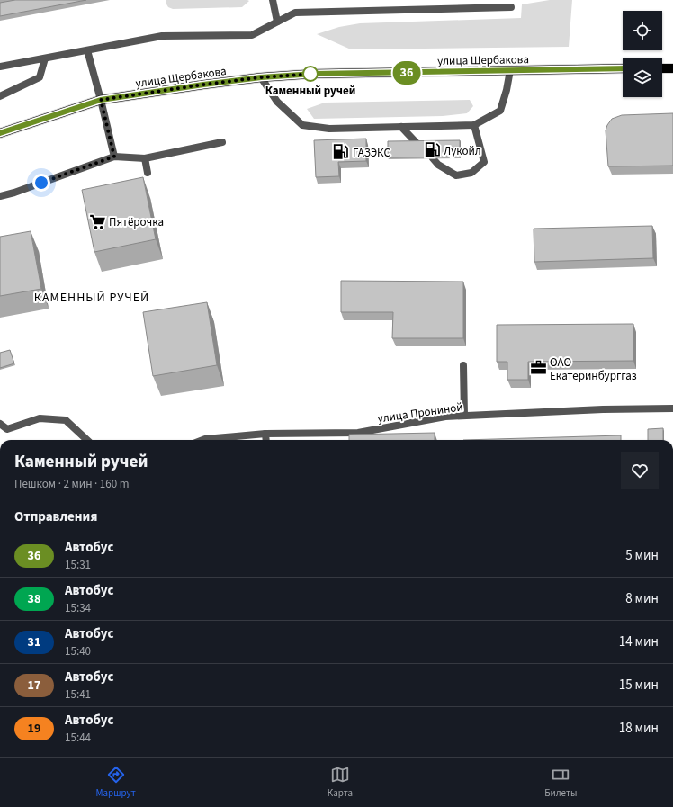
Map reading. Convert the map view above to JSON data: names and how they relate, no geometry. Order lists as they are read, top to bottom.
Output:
{
  "streets": {
    "main road": ["улица Щербакова"],
    "street": ["улица Прониной"]
  },
  "districts": ["КАМЕННЫЙ РУЧЕЙ"],
  "places": {
    "other": ["Каменный ручей"],
    "fuel station": ["Лукойл", "ГАЗЭКС"],
    "supermarket": ["Пятёрочка"],
    "office": ["ОАО Екатеринбурггаз"]
  },
  "lines": ["bus line 36"],
  "page": {
    "on_map": "36",
    "heading": [
      ["Каменный ручей", "Пешком · 2 мин · 160 m"],
      "Отправления"
    ],
    "list": [
      {
        "mark": "36",
        "name": "Автобус",
        "note": "15:31",
        "value": "5 мин"
      },
      {
        "mark": "38",
        "name": "Автобус",
        "note": "15:34",
        "value": "8 мин"
      },
      {
        "mark": "31",
        "name": "Автобус",
        "note": "15:40",
        "value": "14 мин"
      },
      {
        "mark": "17",
        "name": "Автобус",
        "note": "15:41",
        "value": "15 мин"
      },
      {
        "mark": "19",
        "name": "Автобус",
        "note": "15:44",
        "value": "18 мин"
      }
    ],
    "tabs": ["Маршрут", "Карта", "Билеты"]
  }
}
